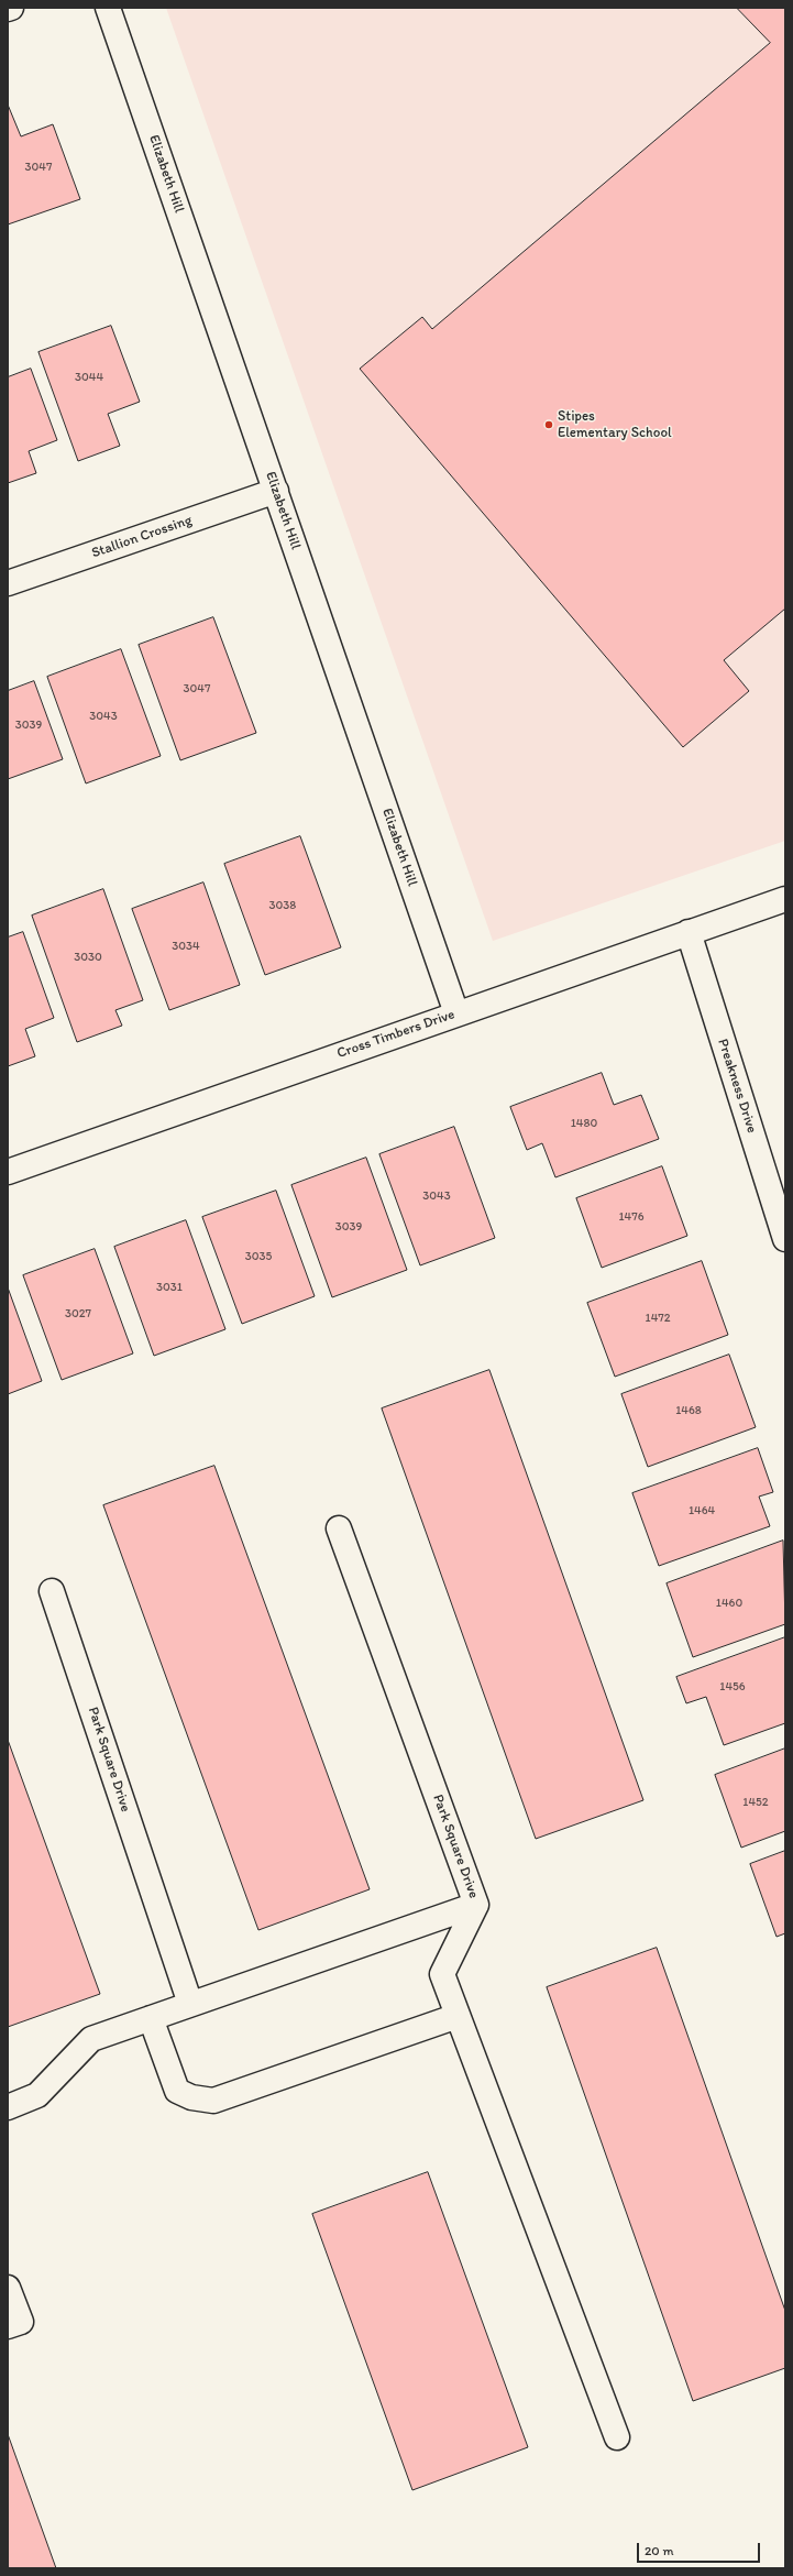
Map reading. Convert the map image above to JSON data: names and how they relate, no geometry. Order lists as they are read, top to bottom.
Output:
{
  "streets": {
    "street": [
      "Elizabeth Hill",
      "Stallion Crossing",
      "Cross Timbers Drive",
      "Preakness Drive",
      "Park Square Drive"
    ]
  },
  "crossings": [
    ["Elizabeth Hill", "Stallion Crossing"],
    ["Elizabeth Hill", "Cross Timbers Drive"],
    ["Cross Timbers Drive", "Preakness Drive"]
  ],
  "places": ["Stipes Elementary School"],
  "house_numbers": [
    "3047",
    "3044",
    "3047",
    "3043",
    "3039",
    "3038",
    "3034",
    "3030",
    "1480",
    "3043",
    "1476",
    "3039",
    "3035",
    "3031",
    "3027",
    "1472",
    "1468",
    "1464",
    "1460",
    "1456",
    "1452"
  ],
  "scale_bar": "20 m"
}
